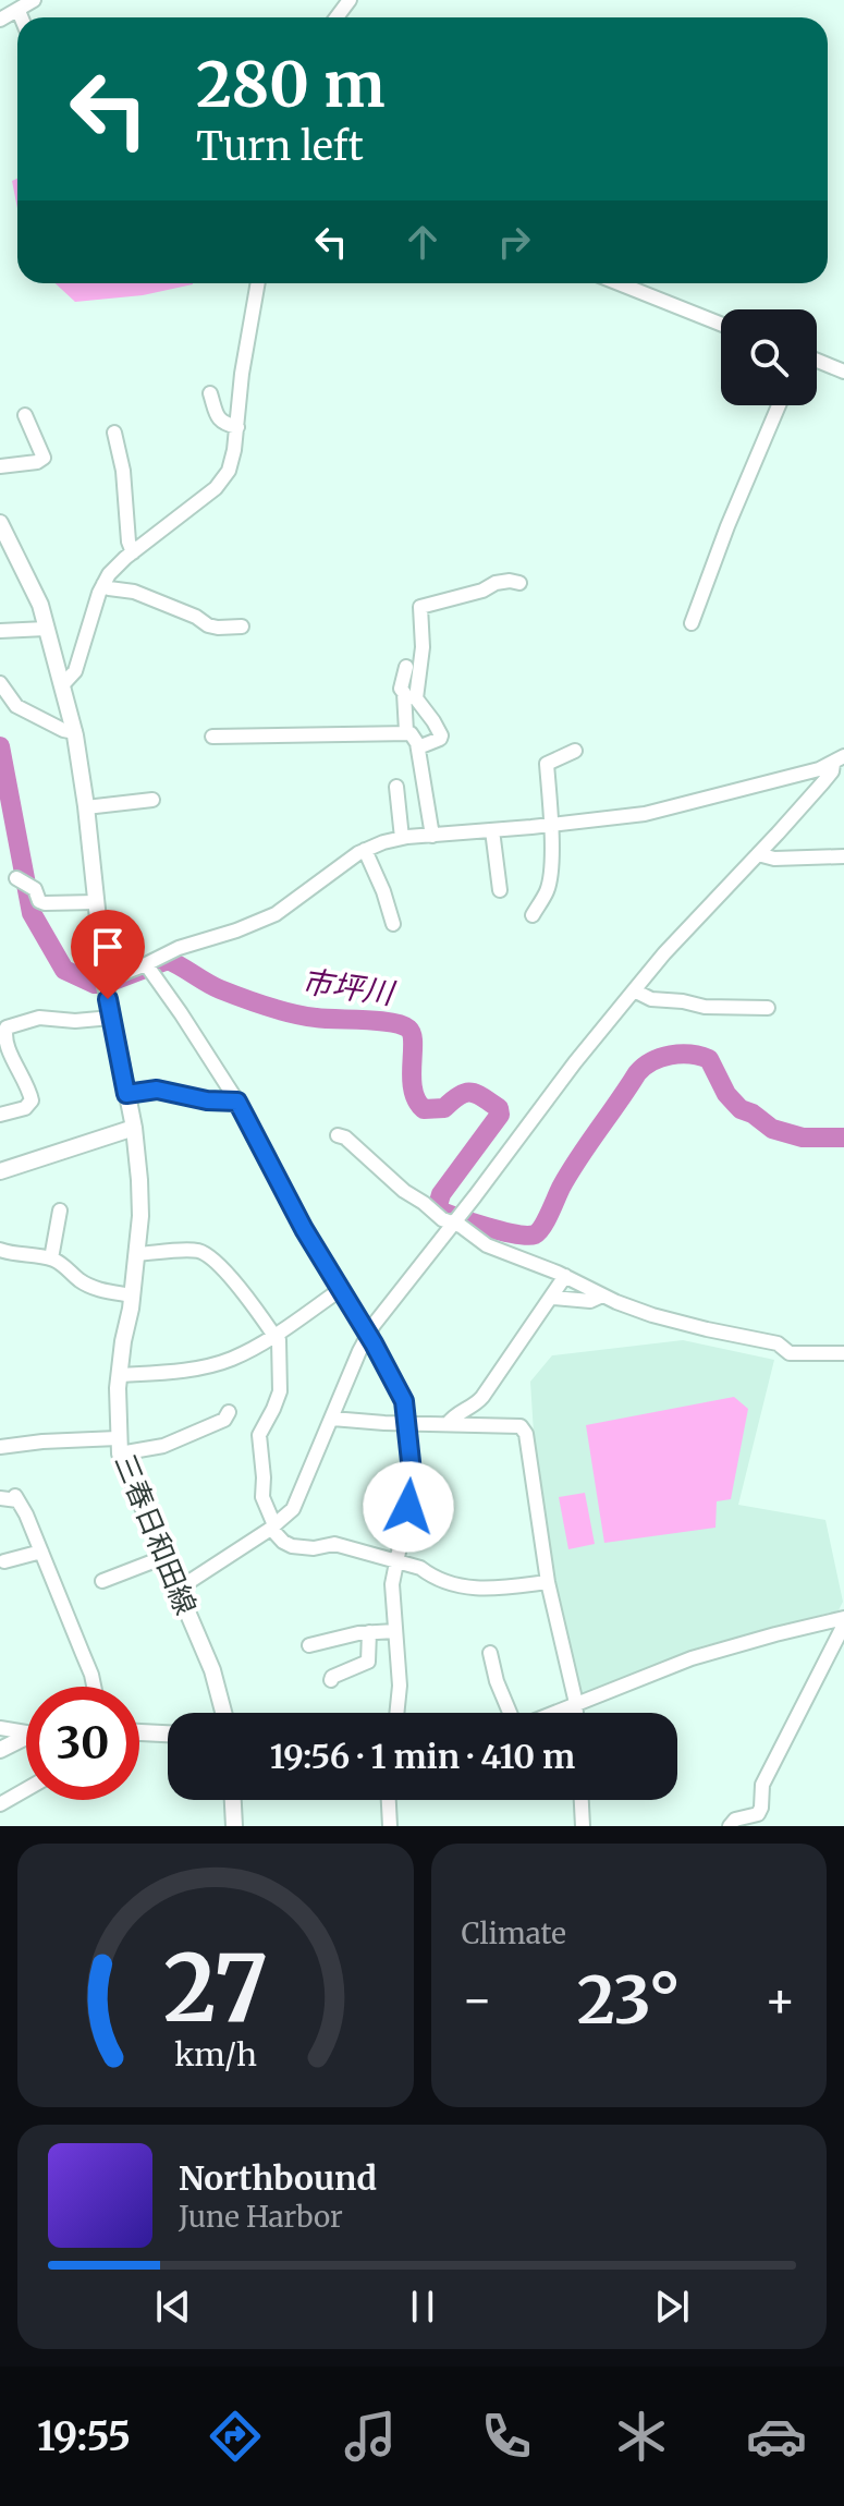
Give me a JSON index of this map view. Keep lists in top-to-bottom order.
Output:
{
  "streets": {
    "main road": ["三春日和田線"]
  },
  "water": ["市坪川"],
  "page": {
    "turn": ["280 m", "Turn left"],
    "limit": "30",
    "trip": "19:56 · 1 min · 410 m",
    "tile": "Climate",
    "heat": ["−", "23°", "+"],
    "song": ["Northbound", "June Harbor"],
    "tabs": "19:55",
    "gauge": ["27", "km/h"]
  }
}
